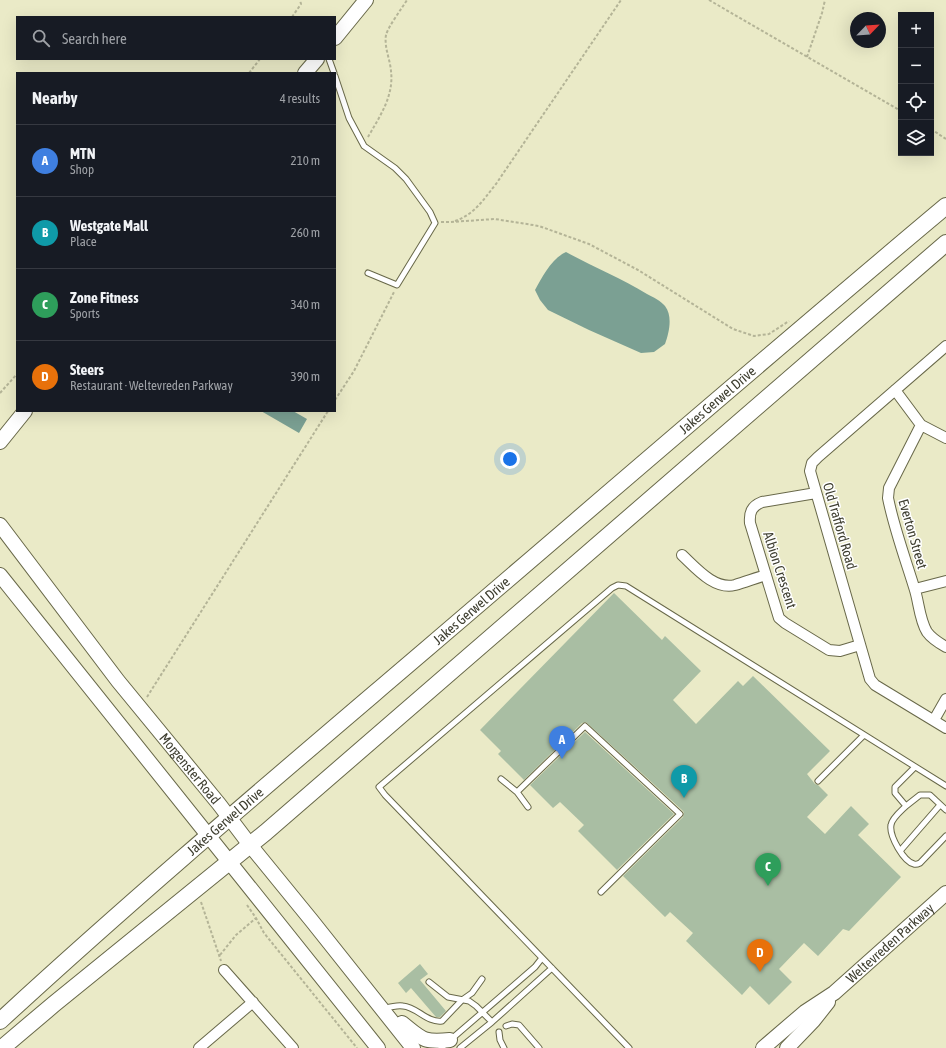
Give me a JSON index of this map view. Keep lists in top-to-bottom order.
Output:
{
  "streets": {
    "main road": ["Jakes Gerwel Drive"],
    "street": [
      "Old Trafford Road",
      "Everton Street",
      "Albion Crescent",
      "Morgenster Road",
      "Weltevreden Parkway"
    ]
  },
  "crossings": [
    ["Jakes Gerwel Drive", "Morgenster Road"],
    ["Old Trafford Road", "Albion Crescent"]
  ],
  "north": "top right",
  "page": {
    "map_buttons": ["+", "−"],
    "search": "Search here",
    "heading": ["Nearby", "4 results"],
    "list": [
      {
        "mark": "A",
        "name": "MTN",
        "note": "Shop",
        "value": "210 m"
      },
      {
        "mark": "B",
        "name": "Westgate Mall",
        "note": "Place",
        "value": "260 m"
      },
      {
        "mark": "C",
        "name": "Zone Fitness",
        "note": "Sports",
        "value": "340 m"
      },
      {
        "mark": "D",
        "name": "Steers",
        "note": "Restaurant · Weltevreden Parkway",
        "value": "390 m"
      }
    ],
    "pins": [
      "A",
      "B",
      "C",
      "D"
    ]
  }
}
